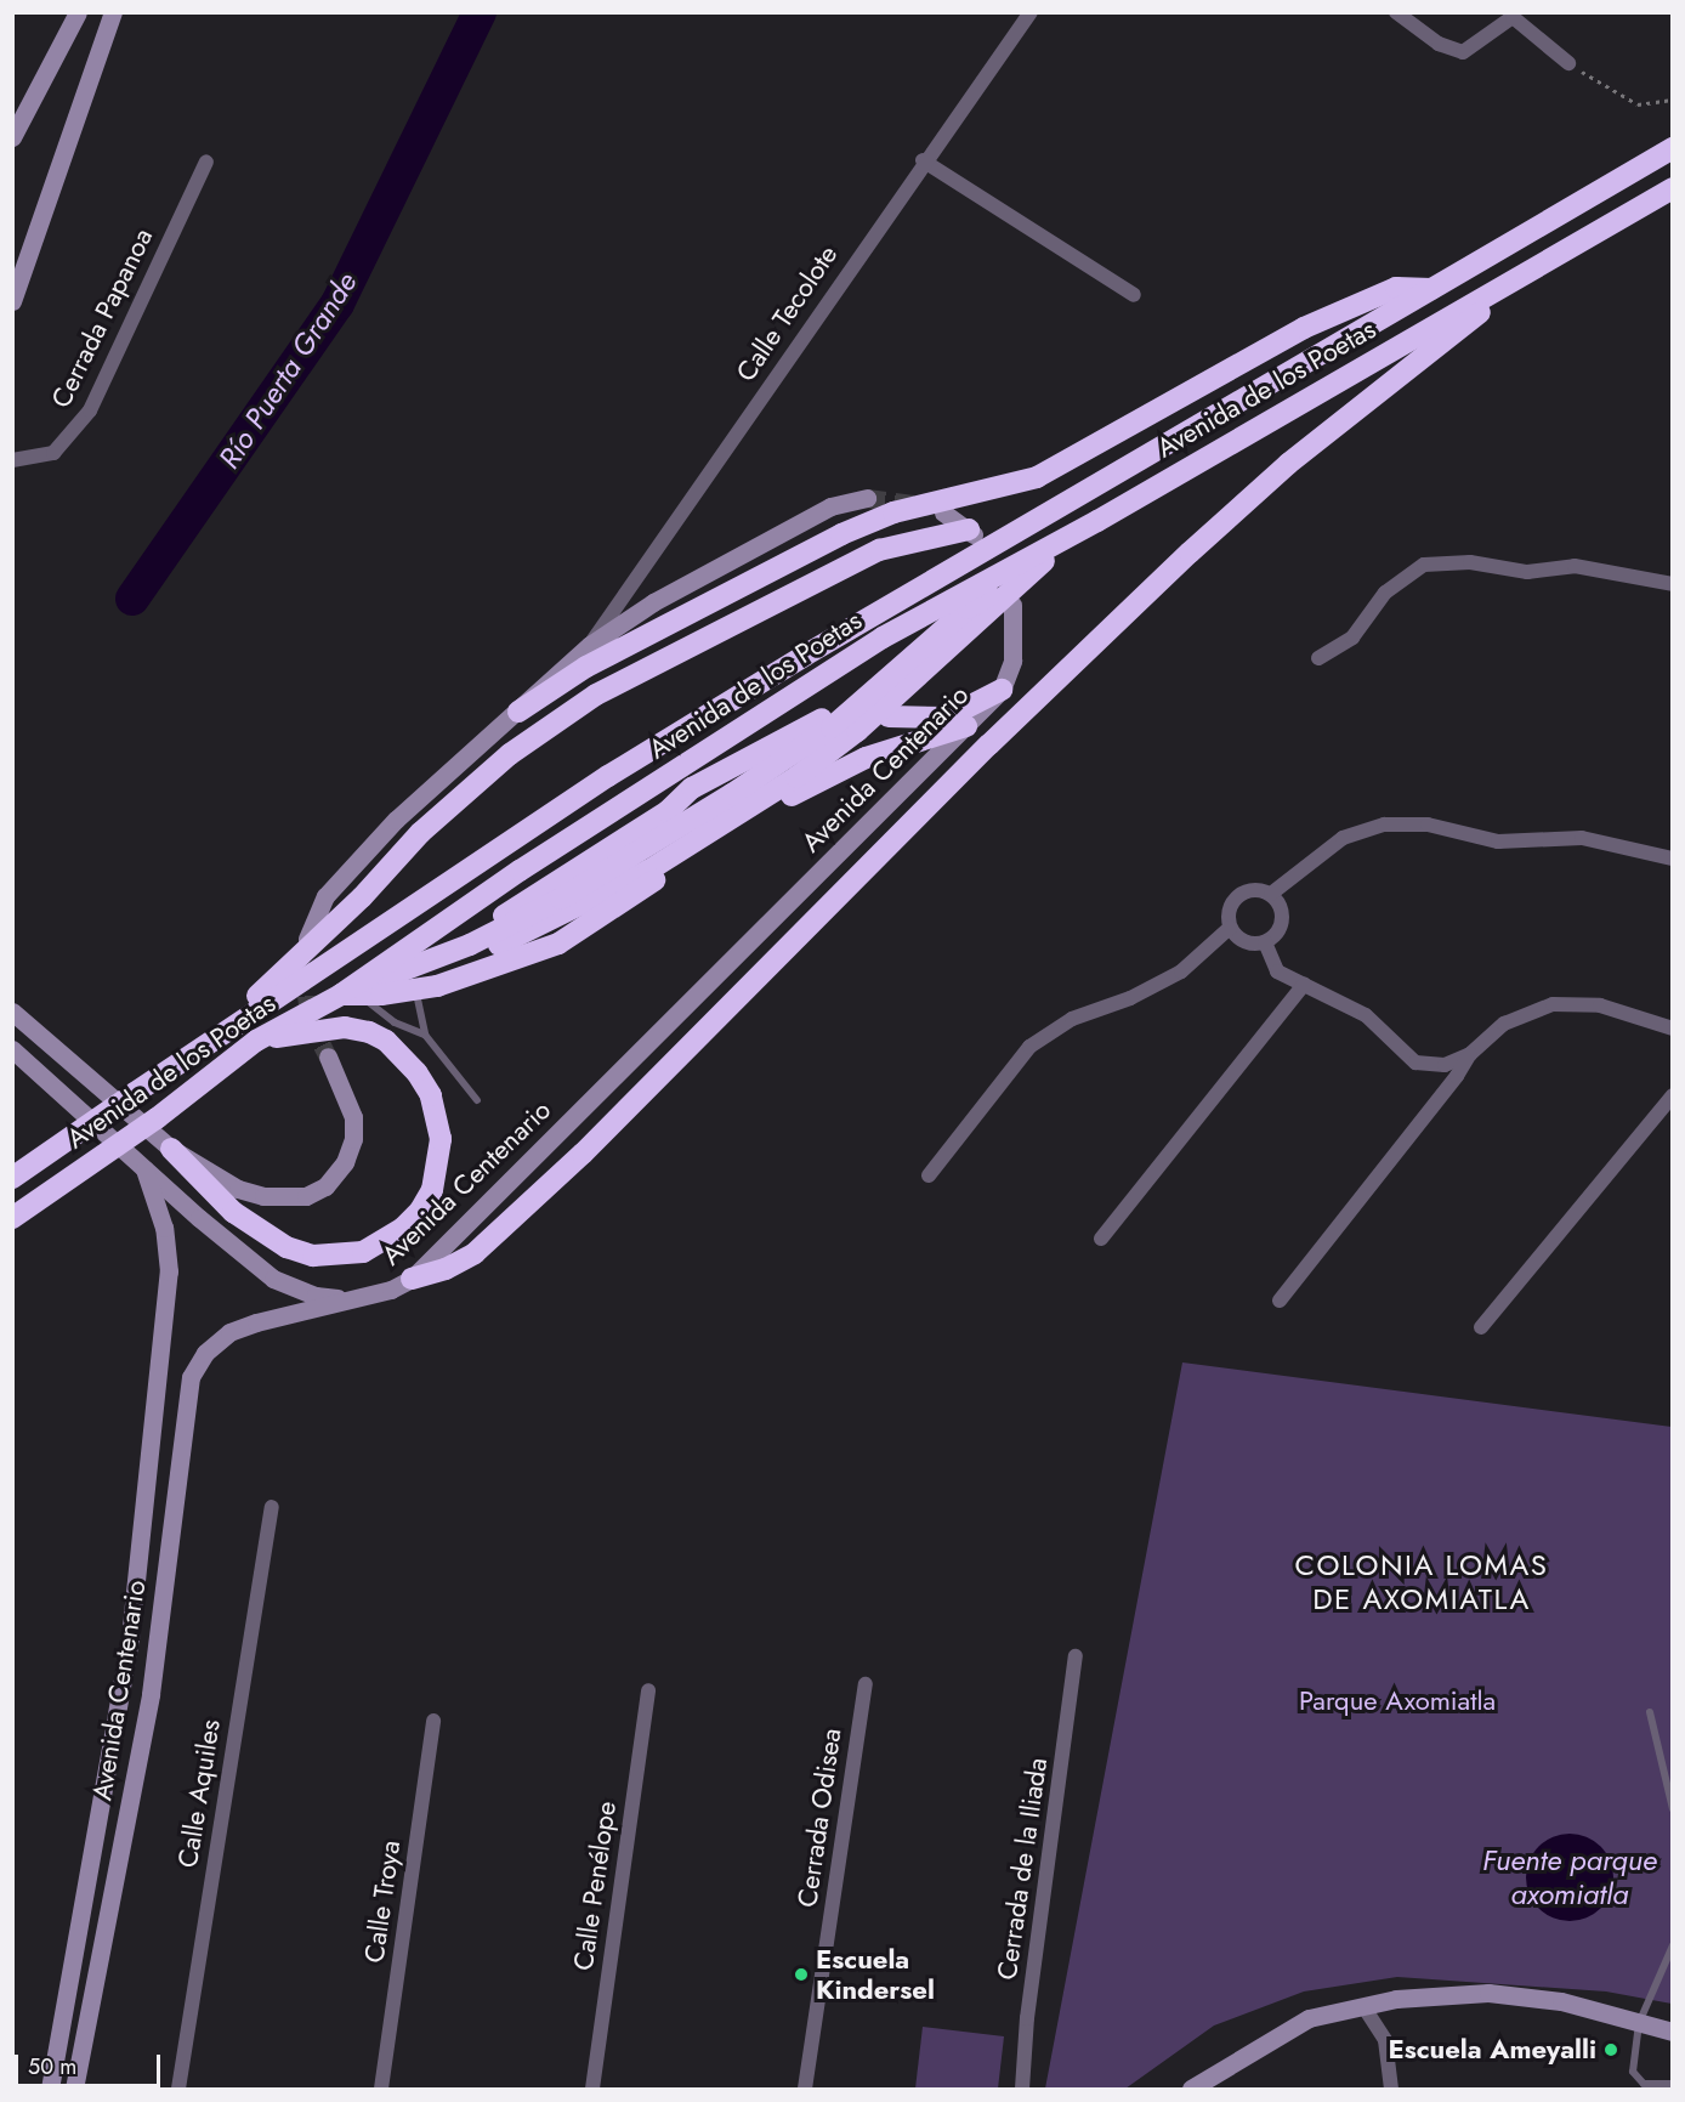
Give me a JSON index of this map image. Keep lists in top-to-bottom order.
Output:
{
  "streets": {
    "highway": ["Avenida de los Poetas"],
    "main road": ["Avenida Centenario"],
    "street": [
      "Calle Tecolote",
      "Cerrada Papanoa",
      "Calle Aquiles",
      "Cerrada Odisea",
      "Cerrada de la Iliada",
      "Calle Penélope",
      "Calle Troya"
    ]
  },
  "districts": ["COLONIA LOMAS DE AXOMIATLA"],
  "water": ["Río Puerta Grande", "Fuente parque axomiatla"],
  "parks": ["Parque Axomiatla"],
  "places": ["Escuela Kindersel", "Escuela Ameyalli"],
  "scale_bar": "50 m"
}
